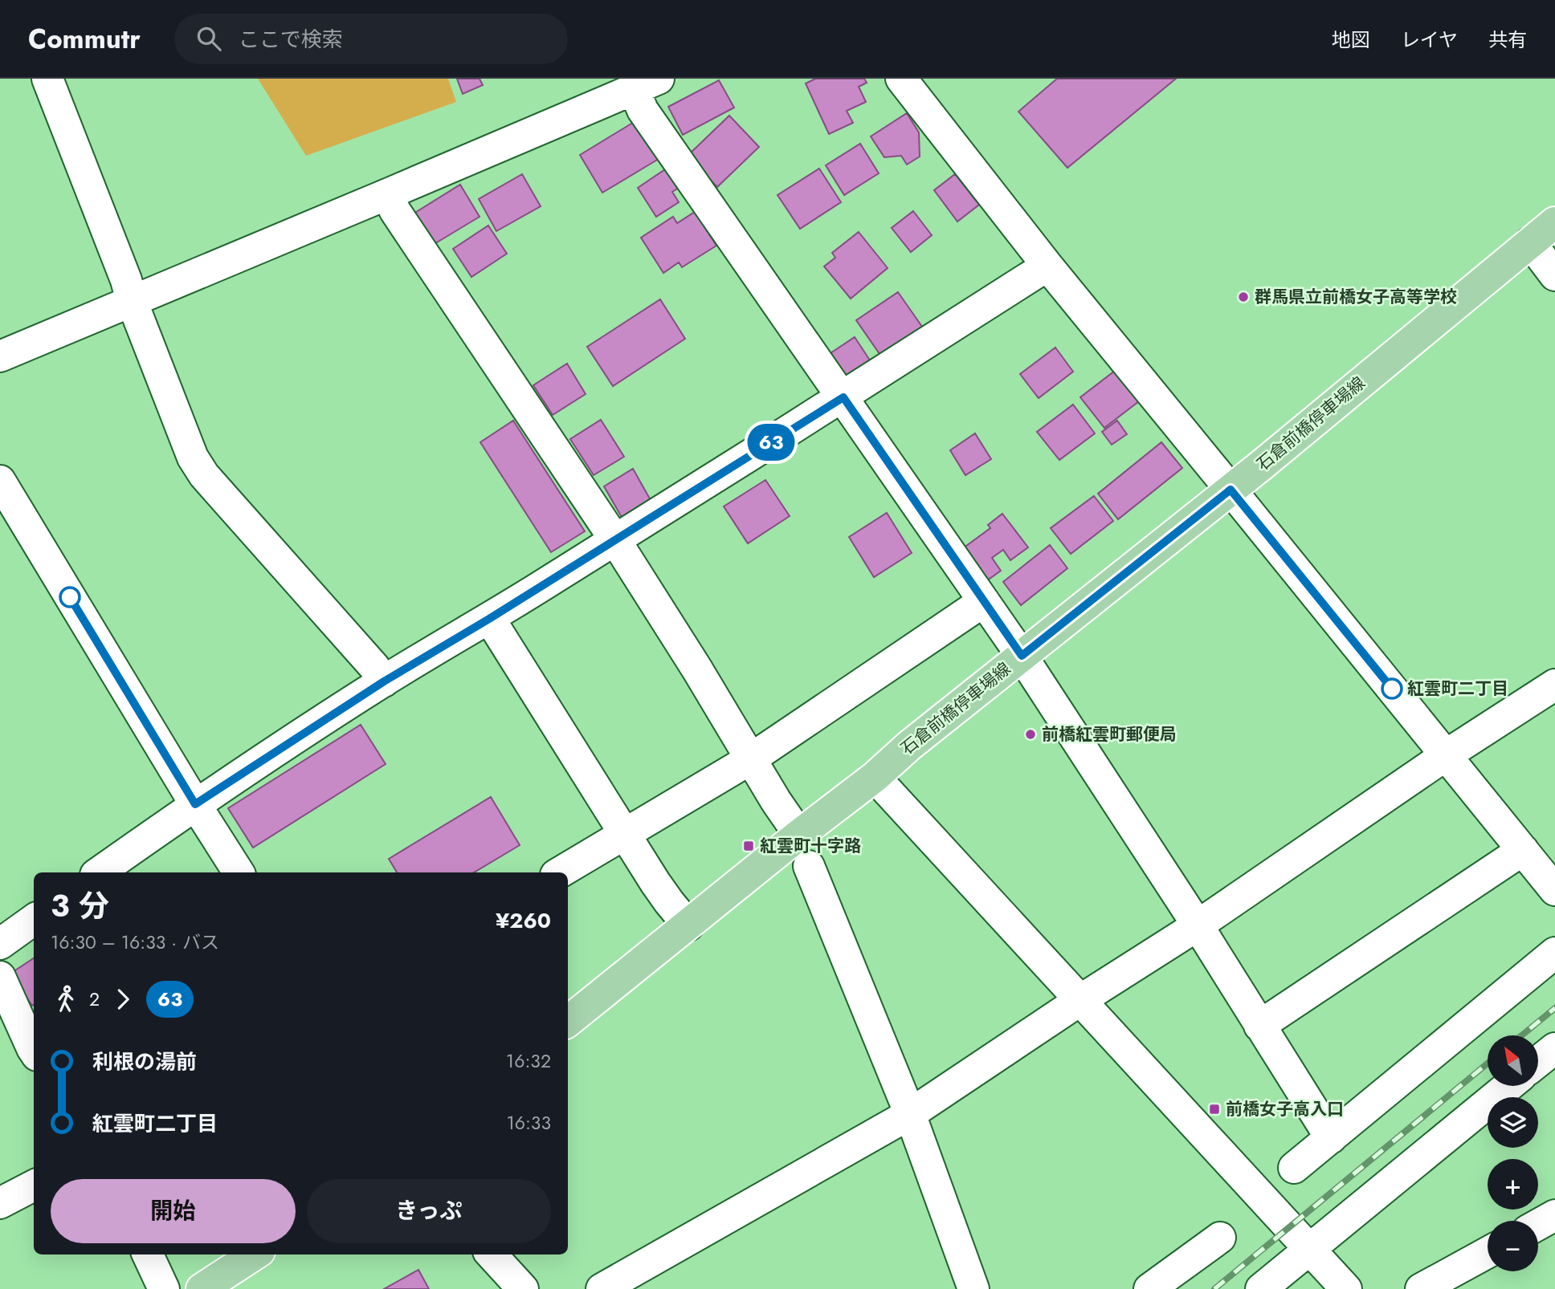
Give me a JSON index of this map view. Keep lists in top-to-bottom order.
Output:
{
  "streets": {
    "main road": ["石倉前橋停車場線"]
  },
  "places": {
    "other": ["群馬県立前橋女子高等学校", "紅雲町二丁目", "前橋紅雲町郵便局"],
    "transit": ["紅雲町十字路", "前橋女子高入口"]
  },
  "lines": ["bus line 63"],
  "north": "top left",
  "page": {
    "header": "Commutr",
    "search": "ここで検索",
    "nav": ["地図", "レイヤ", "共有"],
    "on_map": "63",
    "heading": ["3 分", "16:30 – 16:33 · バス", "¥260"],
    "legs": ["2", "63"],
    "list": [
      {
        "name": "利根の湯前",
        "value": "16:32"
      },
      {
        "name": "紅雲町二丁目",
        "value": "16:33"
      }
    ],
    "map_buttons": ["+", "−"],
    "buttons": ["開始", "きっぷ"]
  }
}
